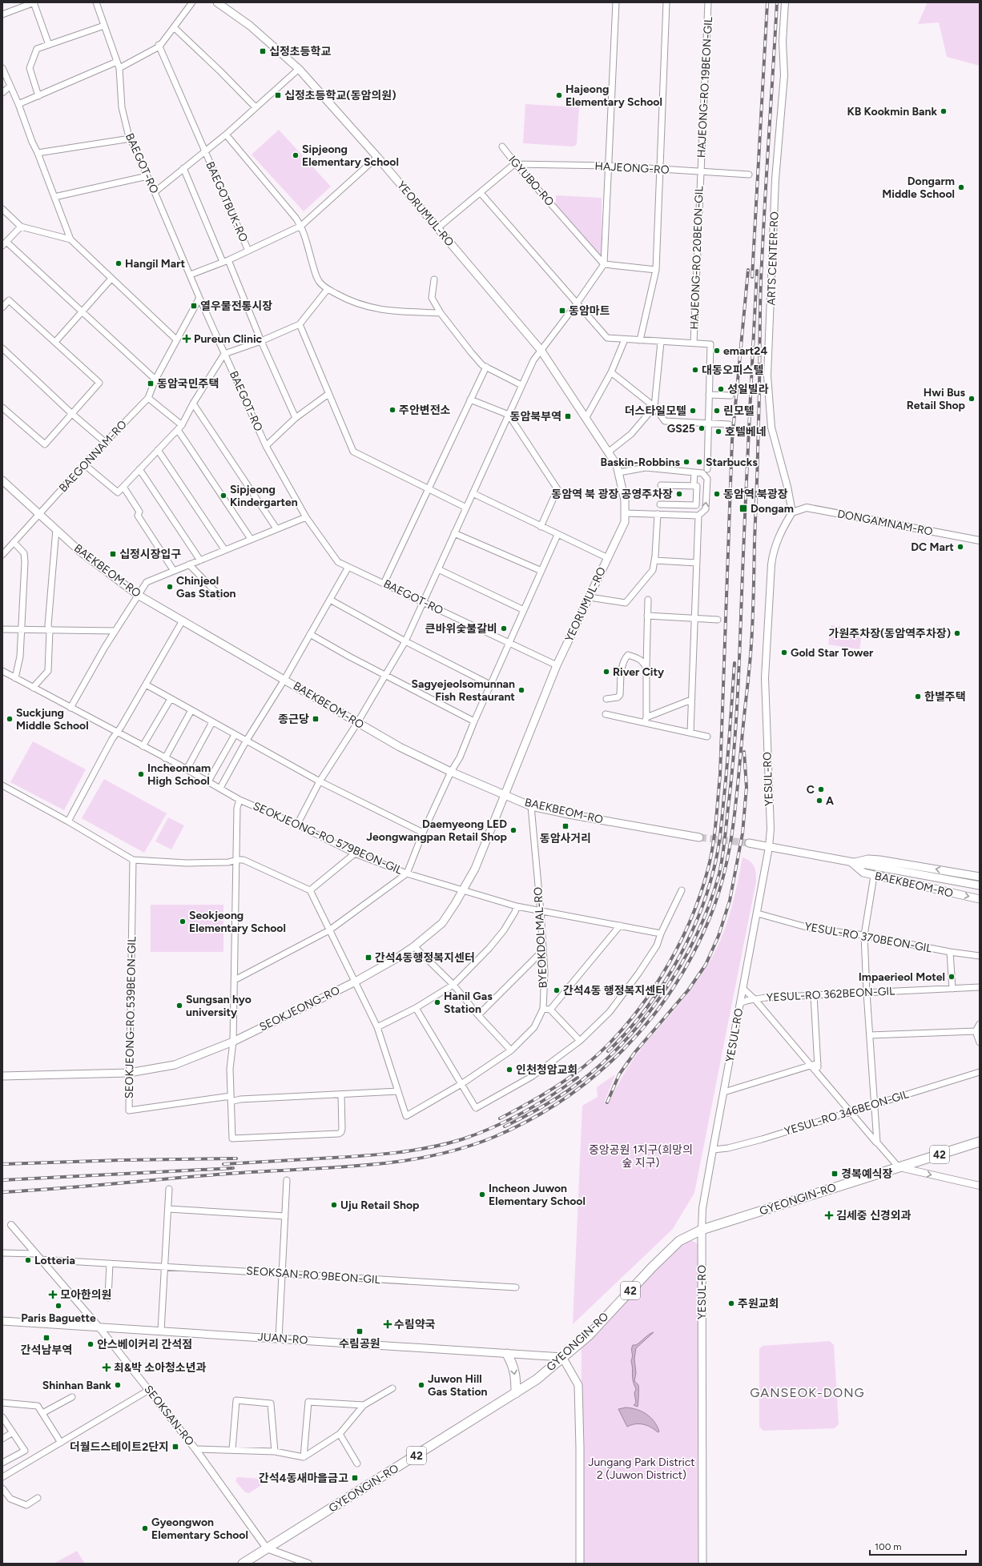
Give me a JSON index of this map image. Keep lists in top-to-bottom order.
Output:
{
  "streets": {
    "main road": [
      "YEORUMUL-RO",
      "BAEKBEOM-RO",
      "YESUL-RO",
      "SEOKJEONG-RO",
      "42",
      "GYEONGIN-RO",
      "JUAN-RO"
    ],
    "street": [
      "HAJEONG-RO 19BEON-GIL",
      "BAEGOT-RO",
      "HAJEONG-RO",
      "IGYUBO-RO",
      "BAEGOTBUK-RO",
      "HAJEONG-RO 20BEON-GIL",
      "ARTS CENTER-RO",
      "BAEGONNAM-RO",
      "DONGAMNAM-RO",
      "SEOKJEONG-RO 579BEON-GIL",
      "BYEOKDOLMAL-RO",
      "YESUL-RO 370BEON-GIL",
      "YESUL-RO 362BEON-GIL",
      "SEOKJEONG-RO 539BEON-GIL",
      "YESUL-RO 346BEON-GIL",
      "SEOKSAN-RO 9BEON-GIL",
      "SEOKSAN-RO"
    ]
  },
  "crossings": [
    ["HAJEONG-RO 19BEON-GIL", "HAJEONG-RO"],
    ["HAJEONG-RO 19BEON-GIL", "HAJEONG-RO 20BEON-GIL"],
    ["BAEGOT-RO", "BAEGOTBUK-RO"],
    ["BAEGOT-RO", "YEORUMUL-RO"],
    ["BAEGOT-RO", "BAEGONNAM-RO"],
    ["HAJEONG-RO", "IGYUBO-RO"],
    ["HAJEONG-RO", "HAJEONG-RO 20BEON-GIL"],
    ["IGYUBO-RO", "YEORUMUL-RO"],
    ["BAEGOTBUK-RO", "YEORUMUL-RO"],
    ["YEORUMUL-RO", "BAEKBEOM-RO"],
    ["YEORUMUL-RO", "SEOKJEONG-RO"],
    ["ARTS CENTER-RO", "DONGAMNAM-RO"],
    ["ARTS CENTER-RO", "YESUL-RO"],
    ["BAEGONNAM-RO", "BAEKBEOM-RO"],
    ["DONGAMNAM-RO", "YESUL-RO"],
    ["BAEKBEOM-RO", "YESUL-RO"],
    ["BAEKBEOM-RO", "BYEOKDOLMAL-RO"],
    ["BAEKBEOM-RO", "SEOKJEONG-RO"],
    ["YESUL-RO", "YESUL-RO 370BEON-GIL"],
    ["YESUL-RO", "YESUL-RO 362BEON-GIL"],
    ["YESUL-RO", "YESUL-RO 346BEON-GIL"],
    ["YESUL-RO", "GYEONGIN-RO"],
    ["SEOKJEONG-RO 579BEON-GIL", "BYEOKDOLMAL-RO"],
    ["SEOKJEONG-RO 579BEON-GIL", "SEOKJEONG-RO"],
    ["SEOKJEONG-RO", "SEOKJEONG-RO 539BEON-GIL"],
    ["GYEONGIN-RO", "JUAN-RO"],
    ["GYEONGIN-RO", "SEOKSAN-RO"],
    ["SEOKSAN-RO 9BEON-GIL", "SEOKSAN-RO"],
    ["JUAN-RO", "SEOKSAN-RO"]
  ],
  "districts": ["GANSEOK-DONG"],
  "parks": ["중앙공원 1지구(희망의 숲 지구)", "Jungang Park District 2 (Juwon District)"],
  "places": {
    "transit": [
      "십정초등학교",
      "십정초등학교(동암의원)",
      "열우물전통시장",
      "동암마트",
      "동암국민주택",
      "동암북부역",
      "Dongam",
      "십정시장입구",
      "종근당",
      "동암사거리",
      "간석4동행정복지센터",
      "경복예식장",
      "수림공원",
      "간석남부역",
      "더월드스테이트2단지",
      "간석4동새마을금고"
    ],
    "other": [
      "Hajeong Elementary School",
      "KB Kookmin Bank",
      "Sipjeong Elementary School",
      "Dongarm Middle School",
      "Hangil Mart",
      "emart24",
      "대동오피스텔",
      "성일빌라",
      "Hwi Bus Retail Shop",
      "주안변전소",
      "더스타일모텔",
      "린모텔",
      "GS25",
      "호텔베네",
      "Baskin-Robbins",
      "Starbucks",
      "동암역 북 광장 공영주차장",
      "동암역 북광장",
      "Sipjeong Kindergarten",
      "DC Mart",
      "Chinjeol Gas Station",
      "큰바위숯불갈비",
      "가원주차장(동암역주차장)",
      "Gold Star Tower",
      "River City",
      "Sagyejeolsomunnan Fish Restaurant",
      "한별주택",
      "Suckjung Middle School",
      "Incheonnam High School",
      "C",
      "A",
      "Daemyeong LED Jeongwangpan Retail Shop",
      "Seokjeong Elementary School",
      "Impaerieol Motel",
      "간석4동 행정복지센터",
      "Hanil Gas Station",
      "Sungsan hyo university",
      "인천청암교회",
      "Incheon Juwon Elementary School",
      "Uju Retail Shop",
      "Lotteria",
      "주원교회",
      "Paris Baguette",
      "안스베이커리 간석점",
      "Shinhan Bank",
      "Juwon Hill Gas Station",
      "Gyeongwon Elementary School"
    ],
    "health": [
      "Pureun Clinic",
      "김세중 신경외과",
      "모아한의원",
      "수림약국",
      "최&박 소아청소년과"
    ]
  },
  "scale_bar": "100 m"
}
